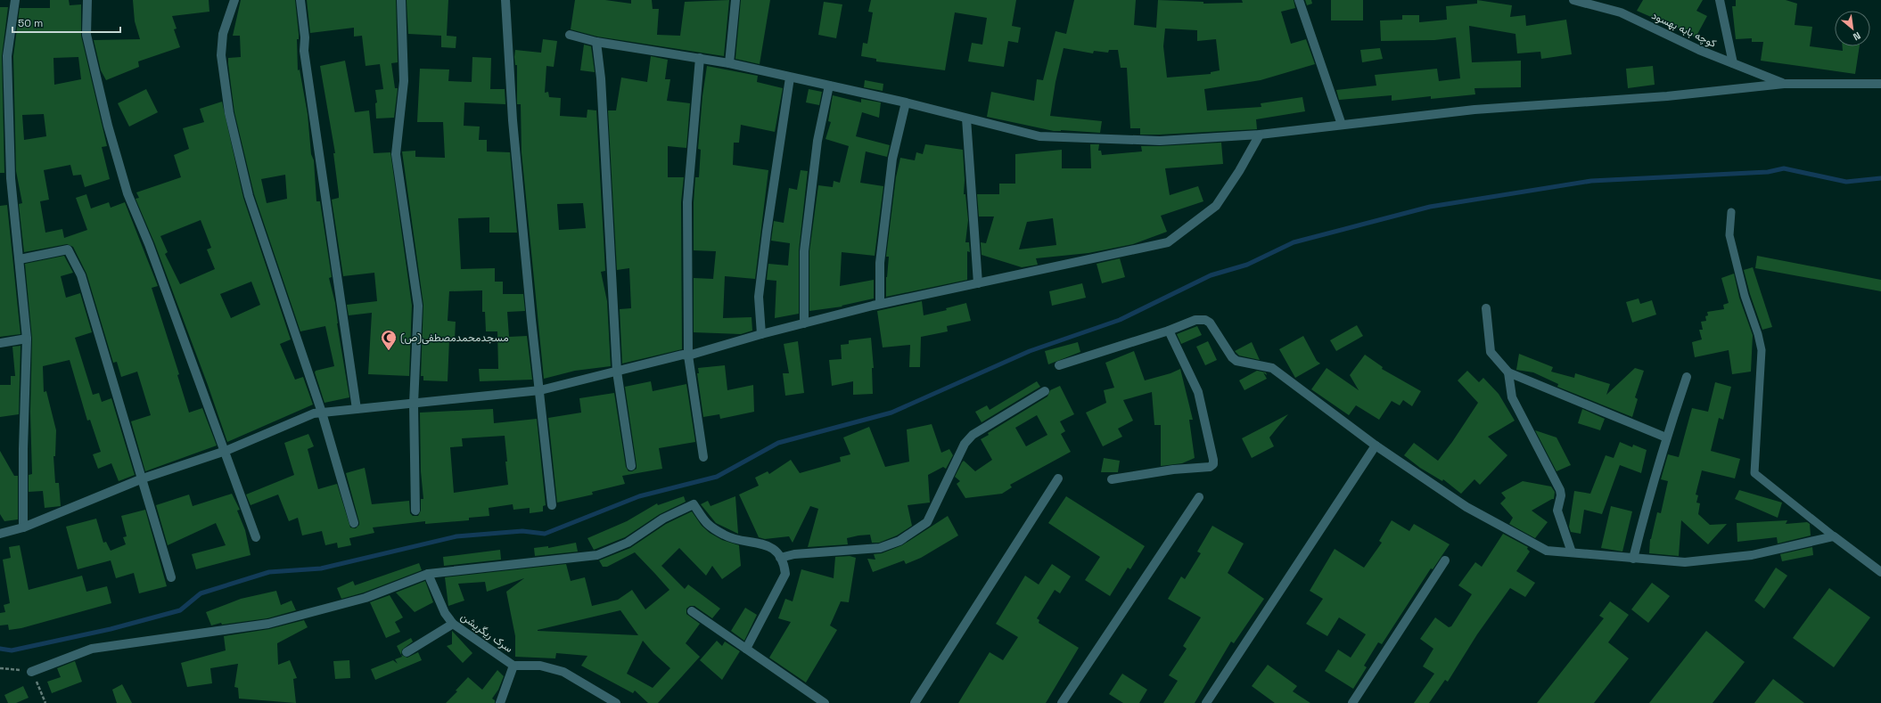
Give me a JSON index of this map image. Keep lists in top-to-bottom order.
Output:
{
  "streets": {
    "street": ["کوچه بابه بهسود", "سرک ریگریشن"]
  },
  "places": {
    "mosque": ["مسجدمحمدمصطفی(ص)"]
  },
  "scale_bar": "50 m",
  "north": "bottom right"
}
